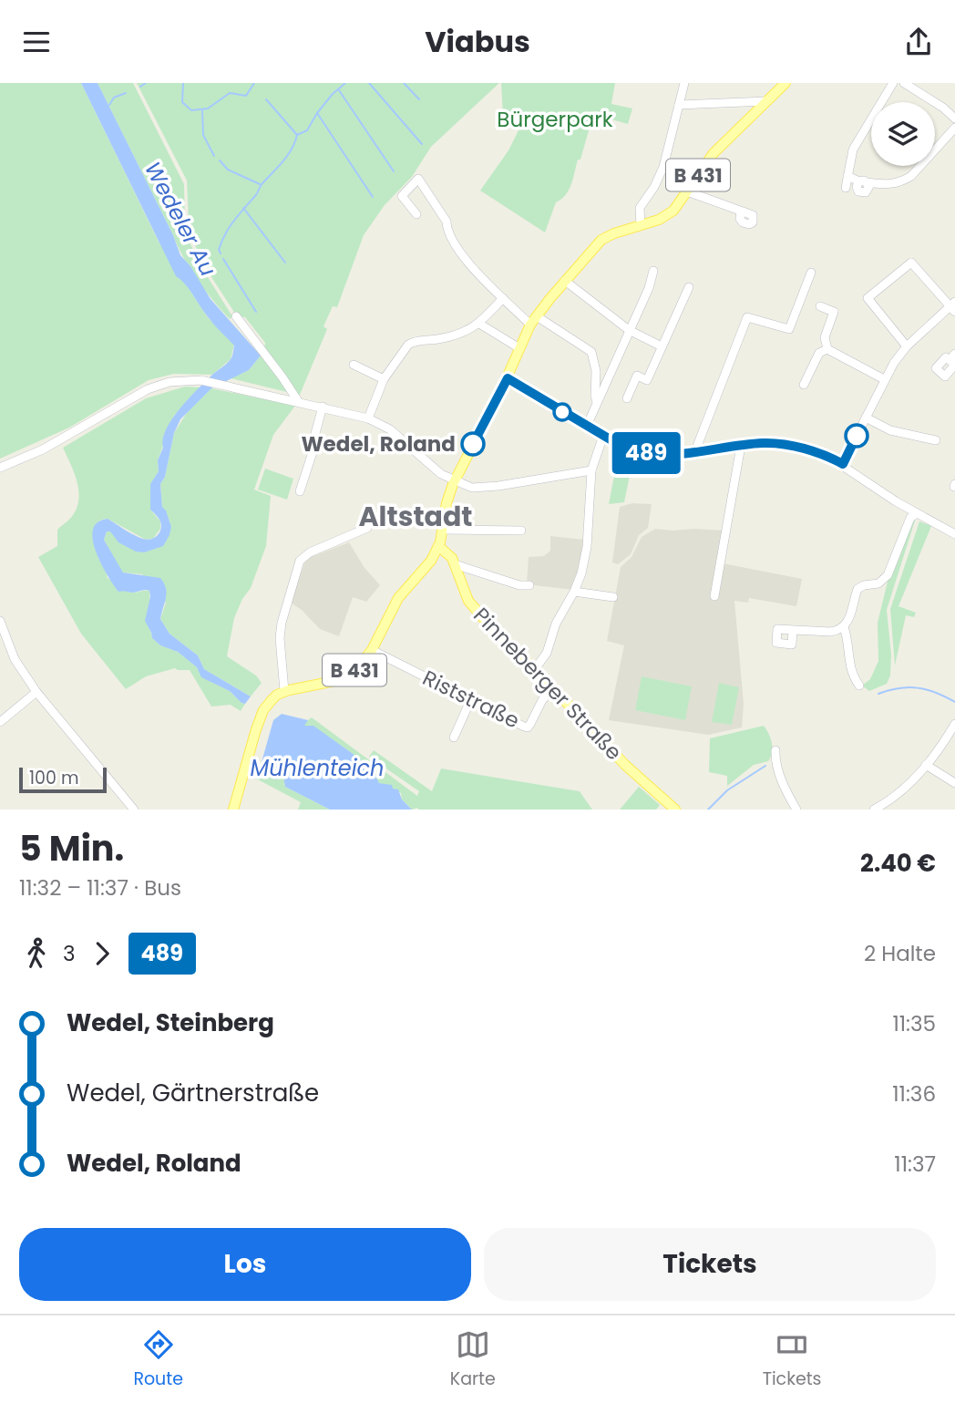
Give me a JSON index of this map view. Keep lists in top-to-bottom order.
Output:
{
  "streets": {
    "main road": ["B 431", "Pinneberger Straße"],
    "street": ["Riststraße"]
  },
  "crossings": [
    ["B 431", "Pinneberger Straße"],
    ["B 431", "Riststraße"],
    ["Pinneberger Straße", "Riststraße"]
  ],
  "districts": ["Altstadt"],
  "water": ["Wedeler Au", "Mühlenteich"],
  "parks": ["Bürgerpark"],
  "places": ["Wedel, Roland"],
  "lines": ["bus line 489"],
  "scale_bar": "100 m",
  "page": {
    "header": "Viabus",
    "on_map": "489",
    "scale": "100 m",
    "heading": ["5 Min.", "11:32 – 11:37 · Bus", "2.40 €"],
    "legs": ["3", "489", "2 Halte"],
    "list": [
      {
        "name": "Wedel, Steinberg",
        "value": "11:35"
      },
      {
        "name": "Wedel, Gärtnerstraße",
        "value": "11:36"
      },
      {
        "name": "Wedel, Roland",
        "value": "11:37"
      }
    ],
    "buttons": ["Los", "Tickets"],
    "tabs": ["Route", "Karte", "Tickets"]
  }
}
